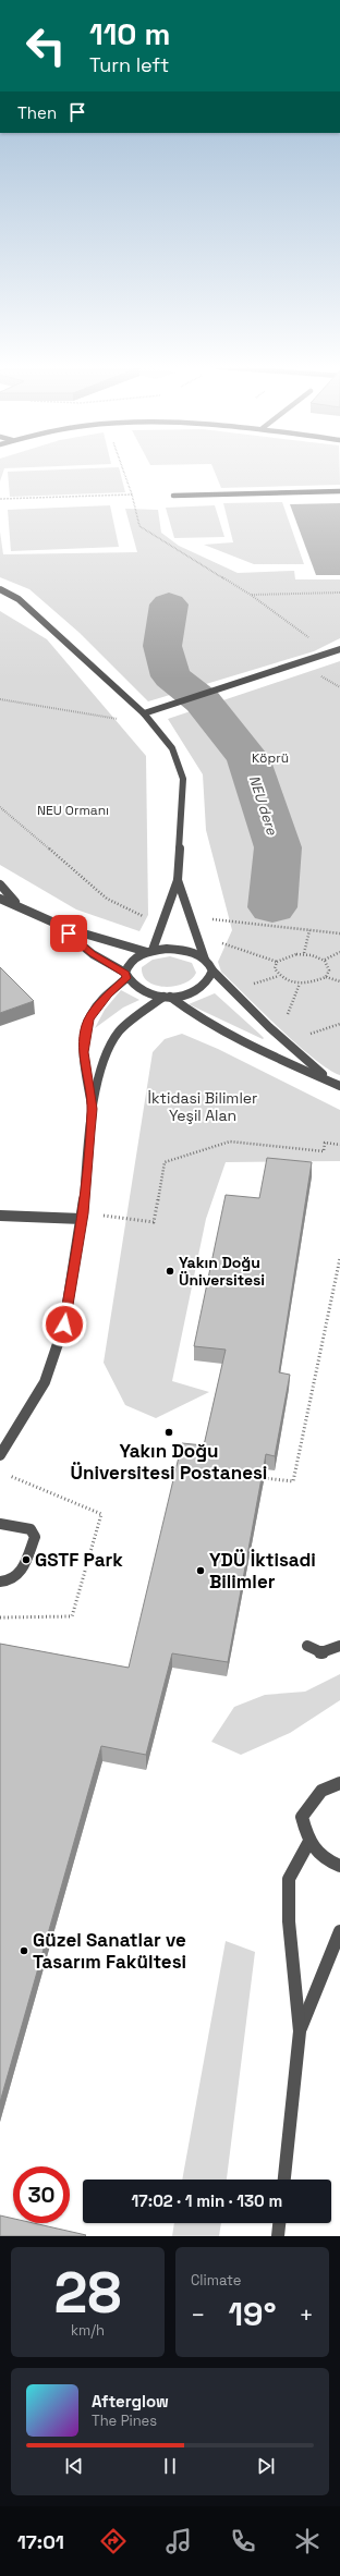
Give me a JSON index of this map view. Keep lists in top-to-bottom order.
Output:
{
  "water": ["NEU dere"],
  "parks": ["Köprü", "NEU Ormanı", "İktidasi Bilimler Yeşil Alan"],
  "places": [
    "Yakın Doğu Üniversitesi",
    "Yakın Doğu Üniversitesi Postanesi",
    "GSTF Park",
    "YDÜ İktisadi Bilimler",
    "Güzel Sanatlar ve Tasarım Fakültesi"
  ],
  "page": {
    "turn": ["110 m", "Turn left"],
    "then": "Then",
    "limit": "30",
    "trip": "17:02 · 1 min · 130 m",
    "tile": [
      ["28", "km/h"],
      "Climate"
    ],
    "heat": ["−", "19°", "+"],
    "song": ["Afterglow", "The Pines"],
    "tabs": "17:01"
  }
}
